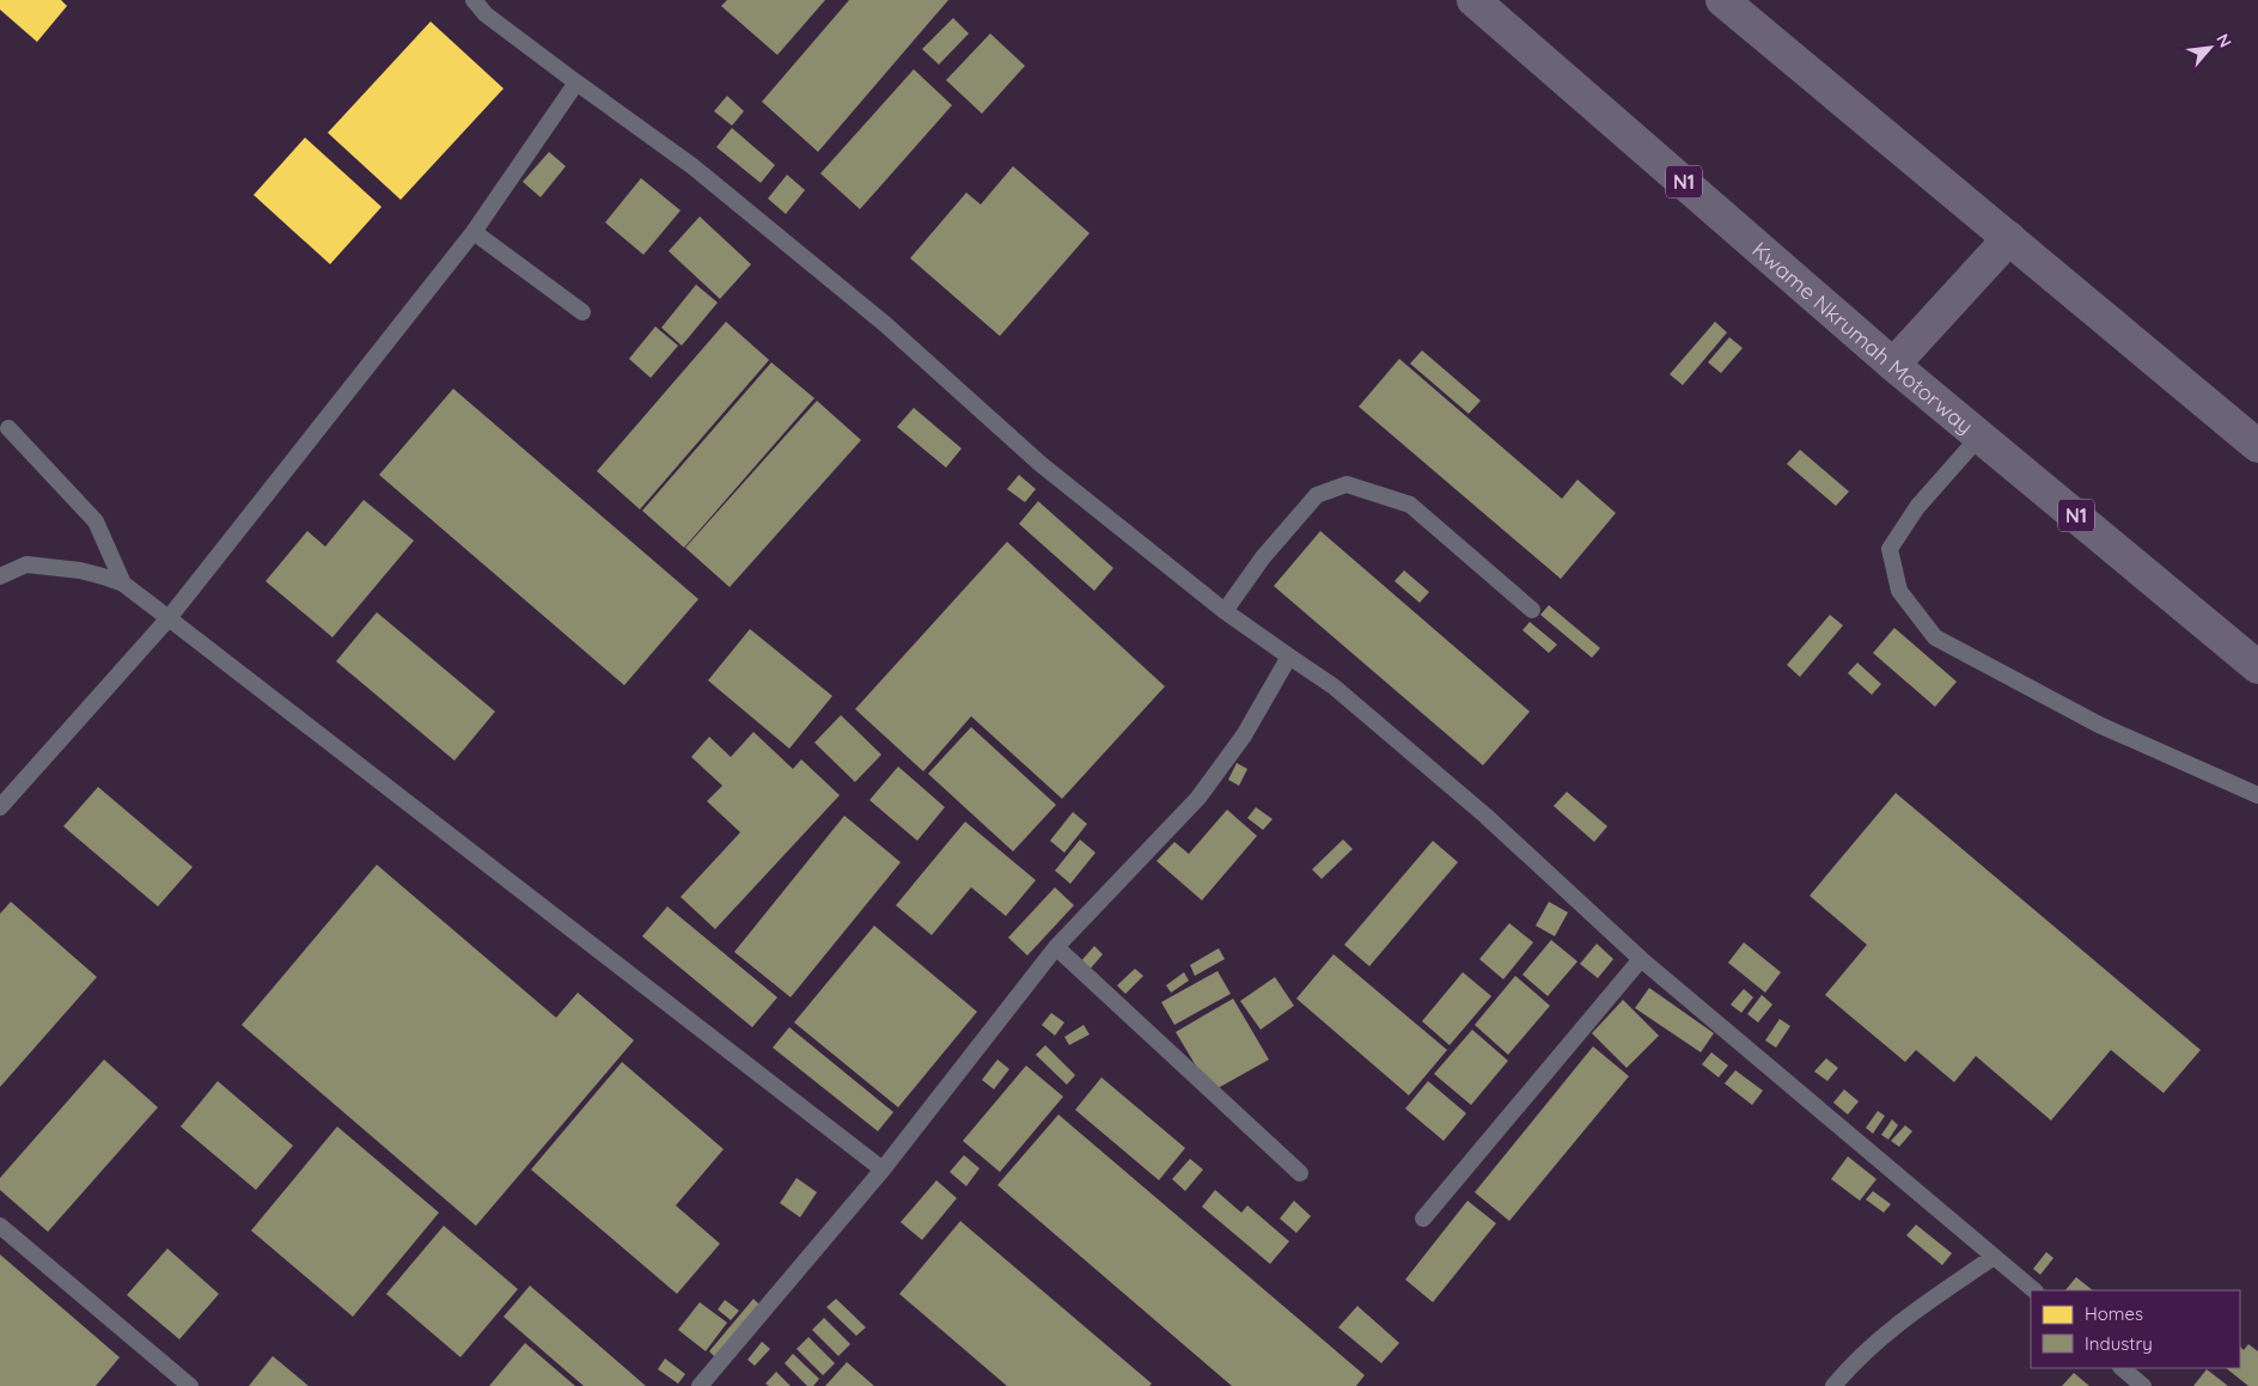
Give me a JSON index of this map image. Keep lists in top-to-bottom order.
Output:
{
  "streets": {
    "highway": ["N1", "Kwame Nkrumah Motorway"]
  },
  "legend": ["Homes", "Industry"],
  "north": "top right"
}
